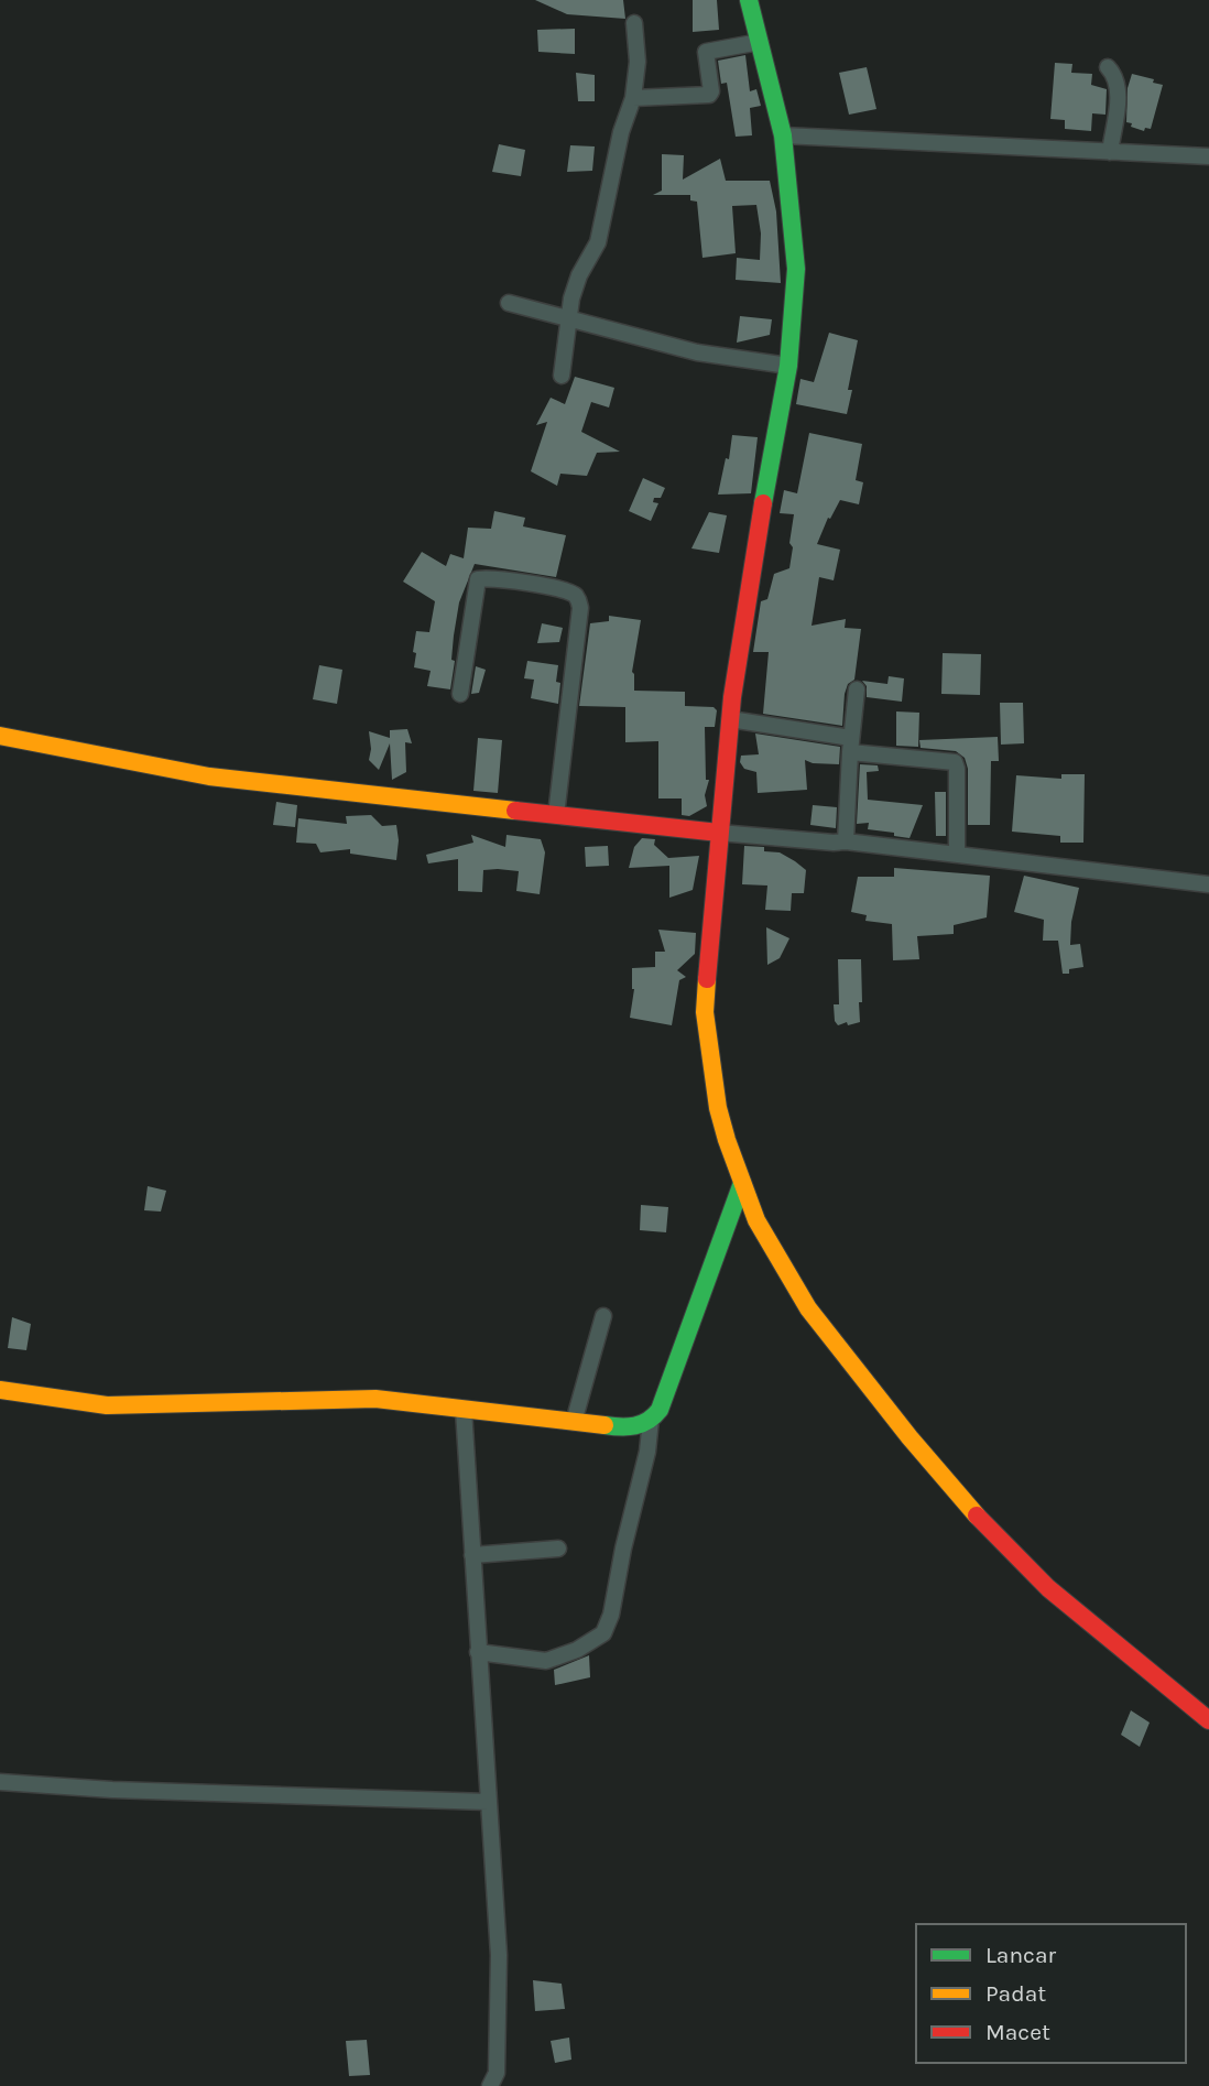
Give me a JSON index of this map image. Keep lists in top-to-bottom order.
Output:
{
  "legend": ["Lancar", "Padat", "Macet"]
}
